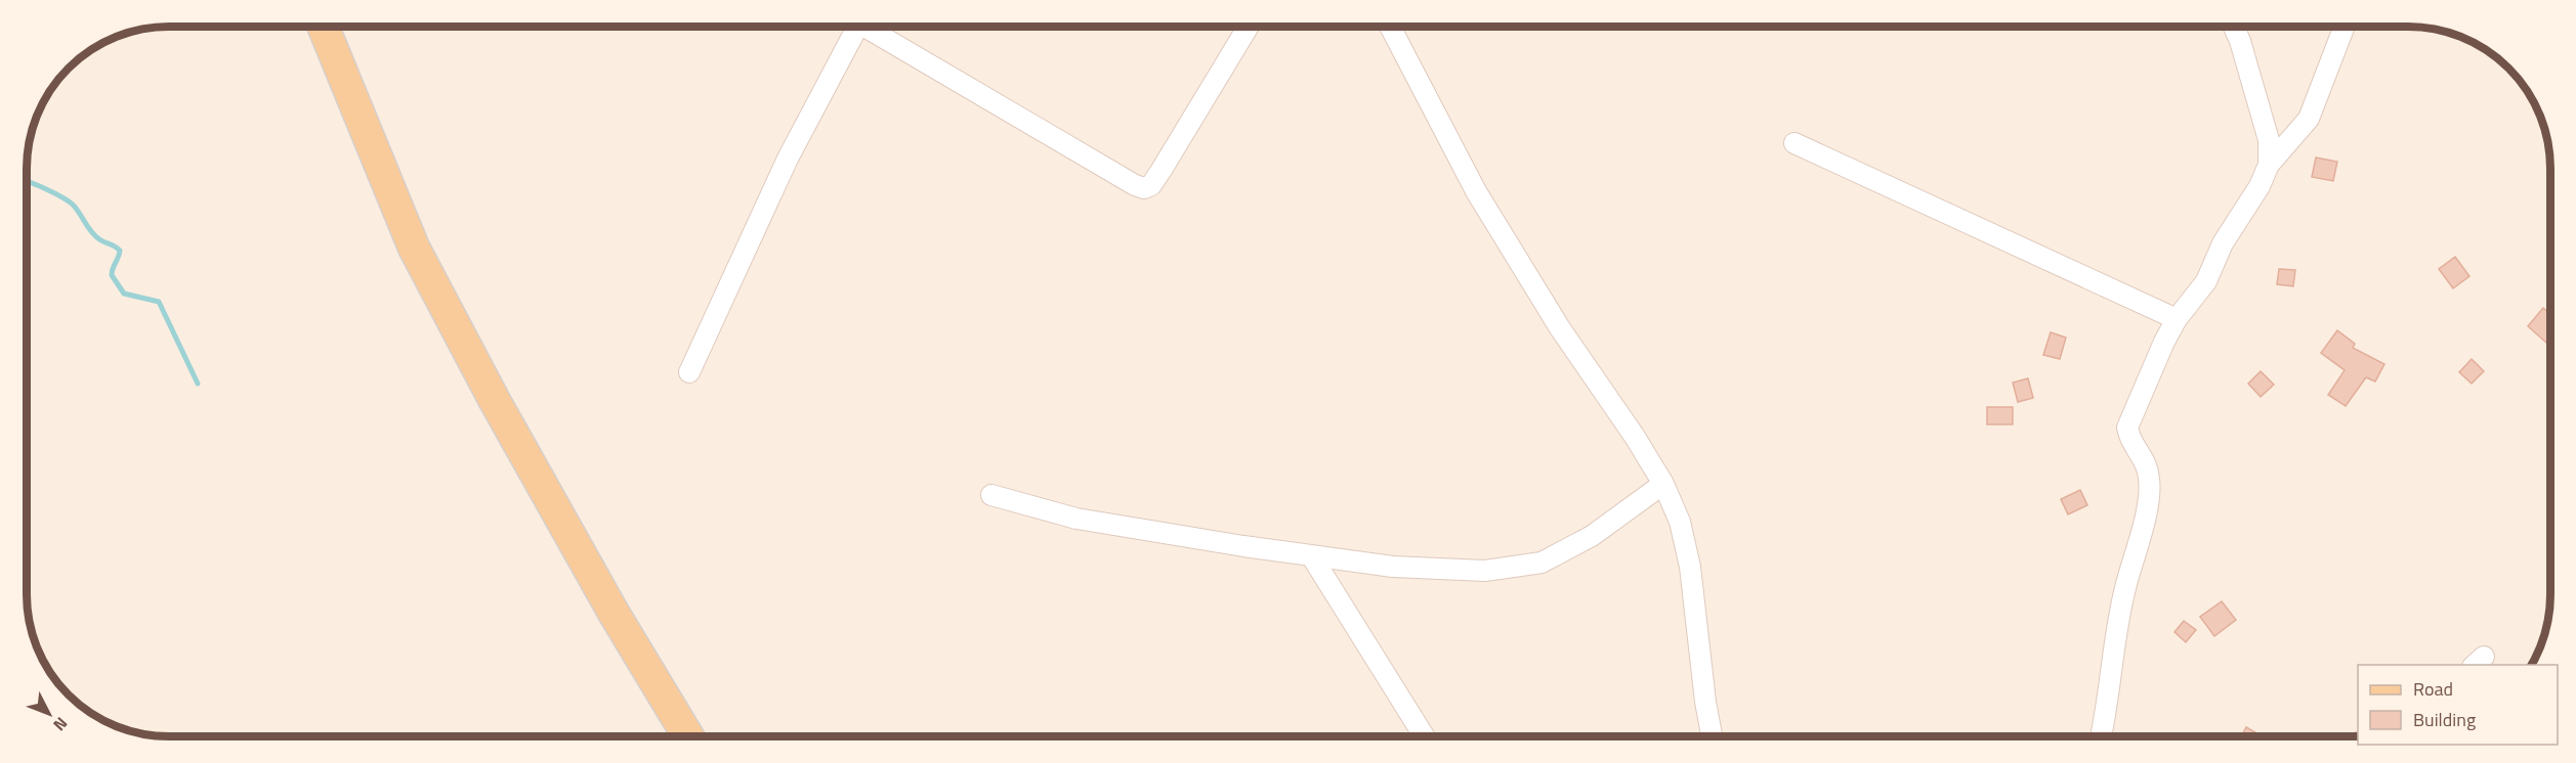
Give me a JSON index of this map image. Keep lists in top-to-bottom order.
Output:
{
  "legend": ["Road", "Building"],
  "north": "bottom right"
}
